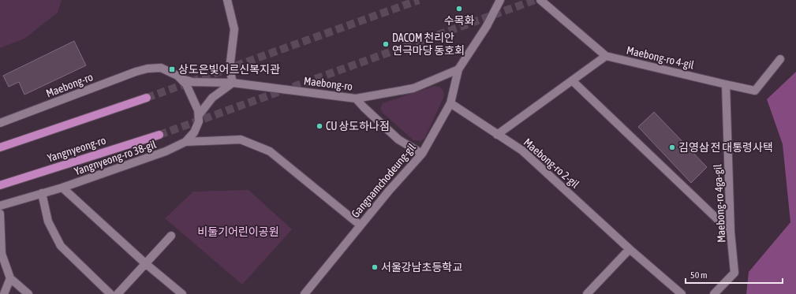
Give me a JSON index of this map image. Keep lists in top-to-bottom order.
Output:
{
  "streets": {
    "main road": ["Yangnyeong-ro"],
    "street": [
      "Maebong-ro 4-gil",
      "Maebong-ro",
      "Yangnyeong-ro 38-gil",
      "Maebong-ro 2-gil",
      "Gangnamchodeung-gil",
      "Maebong-ro 4ga-gil"
    ]
  },
  "crossings": [
    ["Maebong-ro 4-gil", "Maebong-ro 4ga-gil"],
    ["Maebong-ro", "Yangnyeong-ro 38-gil"],
    ["Maebong-ro", "Gangnamchodeung-gil"],
    ["Maebong-ro 2-gil", "Gangnamchodeung-gil"]
  ],
  "parks": ["비둘기어린이공원"],
  "places": {
    "other": [
      "수목화",
      "DACOM 천리안 연극마당 동호회",
      "CU 상도하나점",
      "김영삼 전 대통령사택",
      "서울강남초등학교"
    ],
    "transit": ["상도은빛어르신복지관"]
  },
  "scale_bar": "50 m"
}
